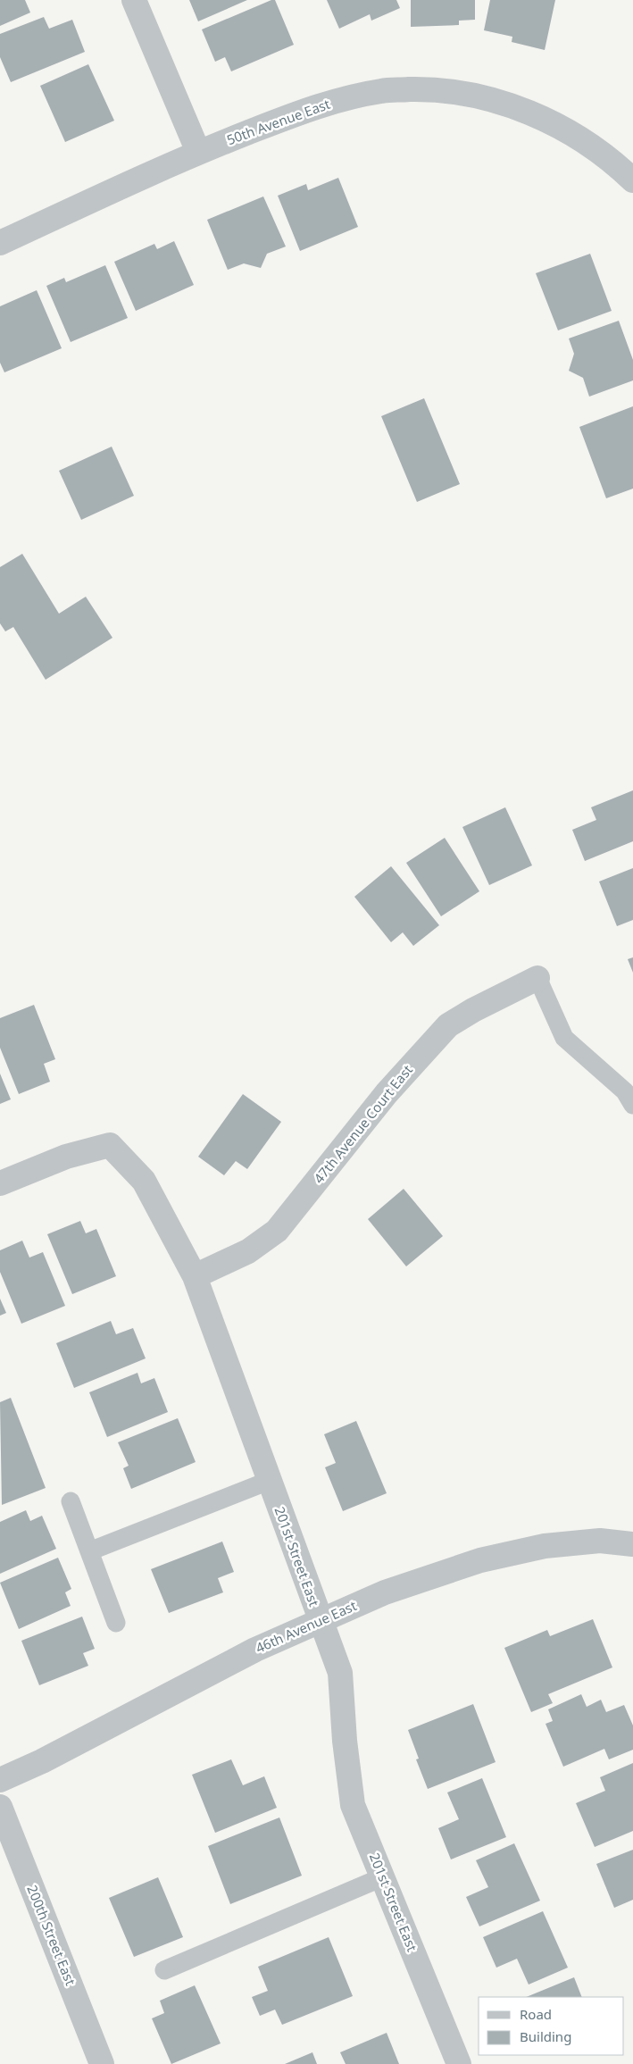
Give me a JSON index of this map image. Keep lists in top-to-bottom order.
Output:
{
  "streets": {
    "street": [
      "50th Avenue East",
      "47th Avenue Court East",
      "201st Street East",
      "46th Avenue East",
      "200th Street East"
    ]
  },
  "crossings": [
    ["47th Avenue Court East", "201st Street East"],
    ["201st Street East", "46th Avenue East"]
  ],
  "legend": ["Road", "Building"]
}
